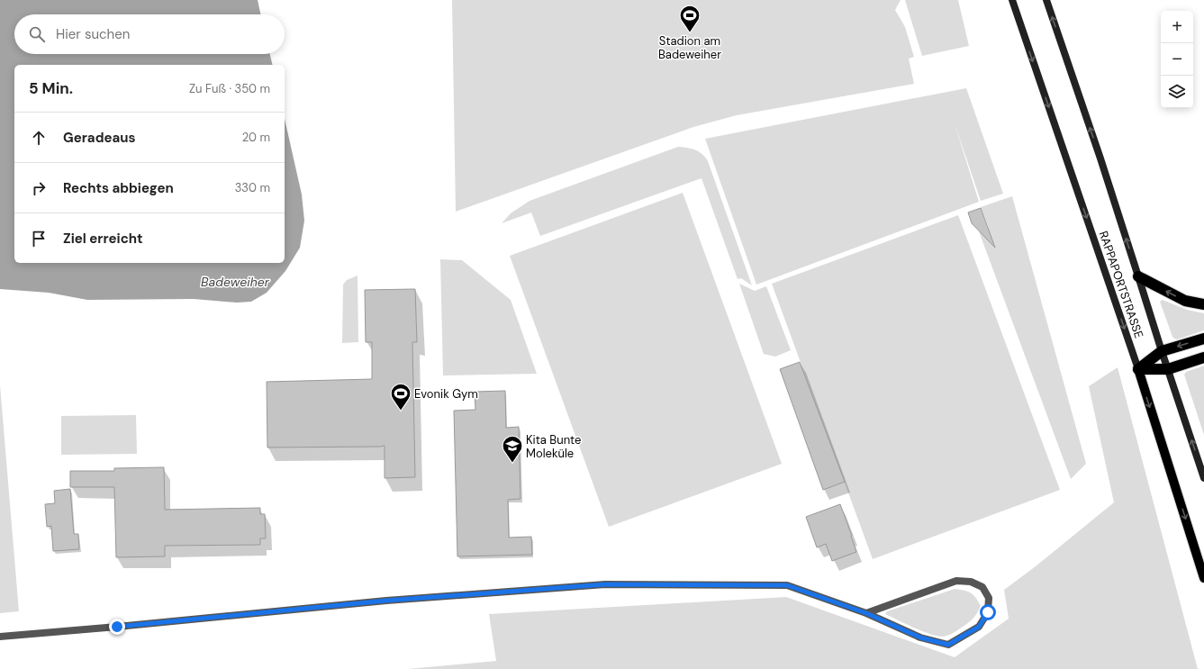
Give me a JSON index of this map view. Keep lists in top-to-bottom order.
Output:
{
  "streets": {
    "main road": ["RAPPAPORTSTRASSE"]
  },
  "water": ["Badeweiher"],
  "places": {
    "sports": ["Stadion am Badeweiher", "Evonik Gym"],
    "school or university": ["Kita Bunte Moleküle"]
  },
  "page": {
    "map_buttons": ["+", "−"],
    "search": "Hier suchen",
    "heading": ["5 Min.", "Zu Fuß · 350 m"],
    "list": [
      ["Geradeaus", "20 m"],
      ["Rechts abbiegen", "330 m"],
      "Ziel erreicht"
    ]
  }
}
